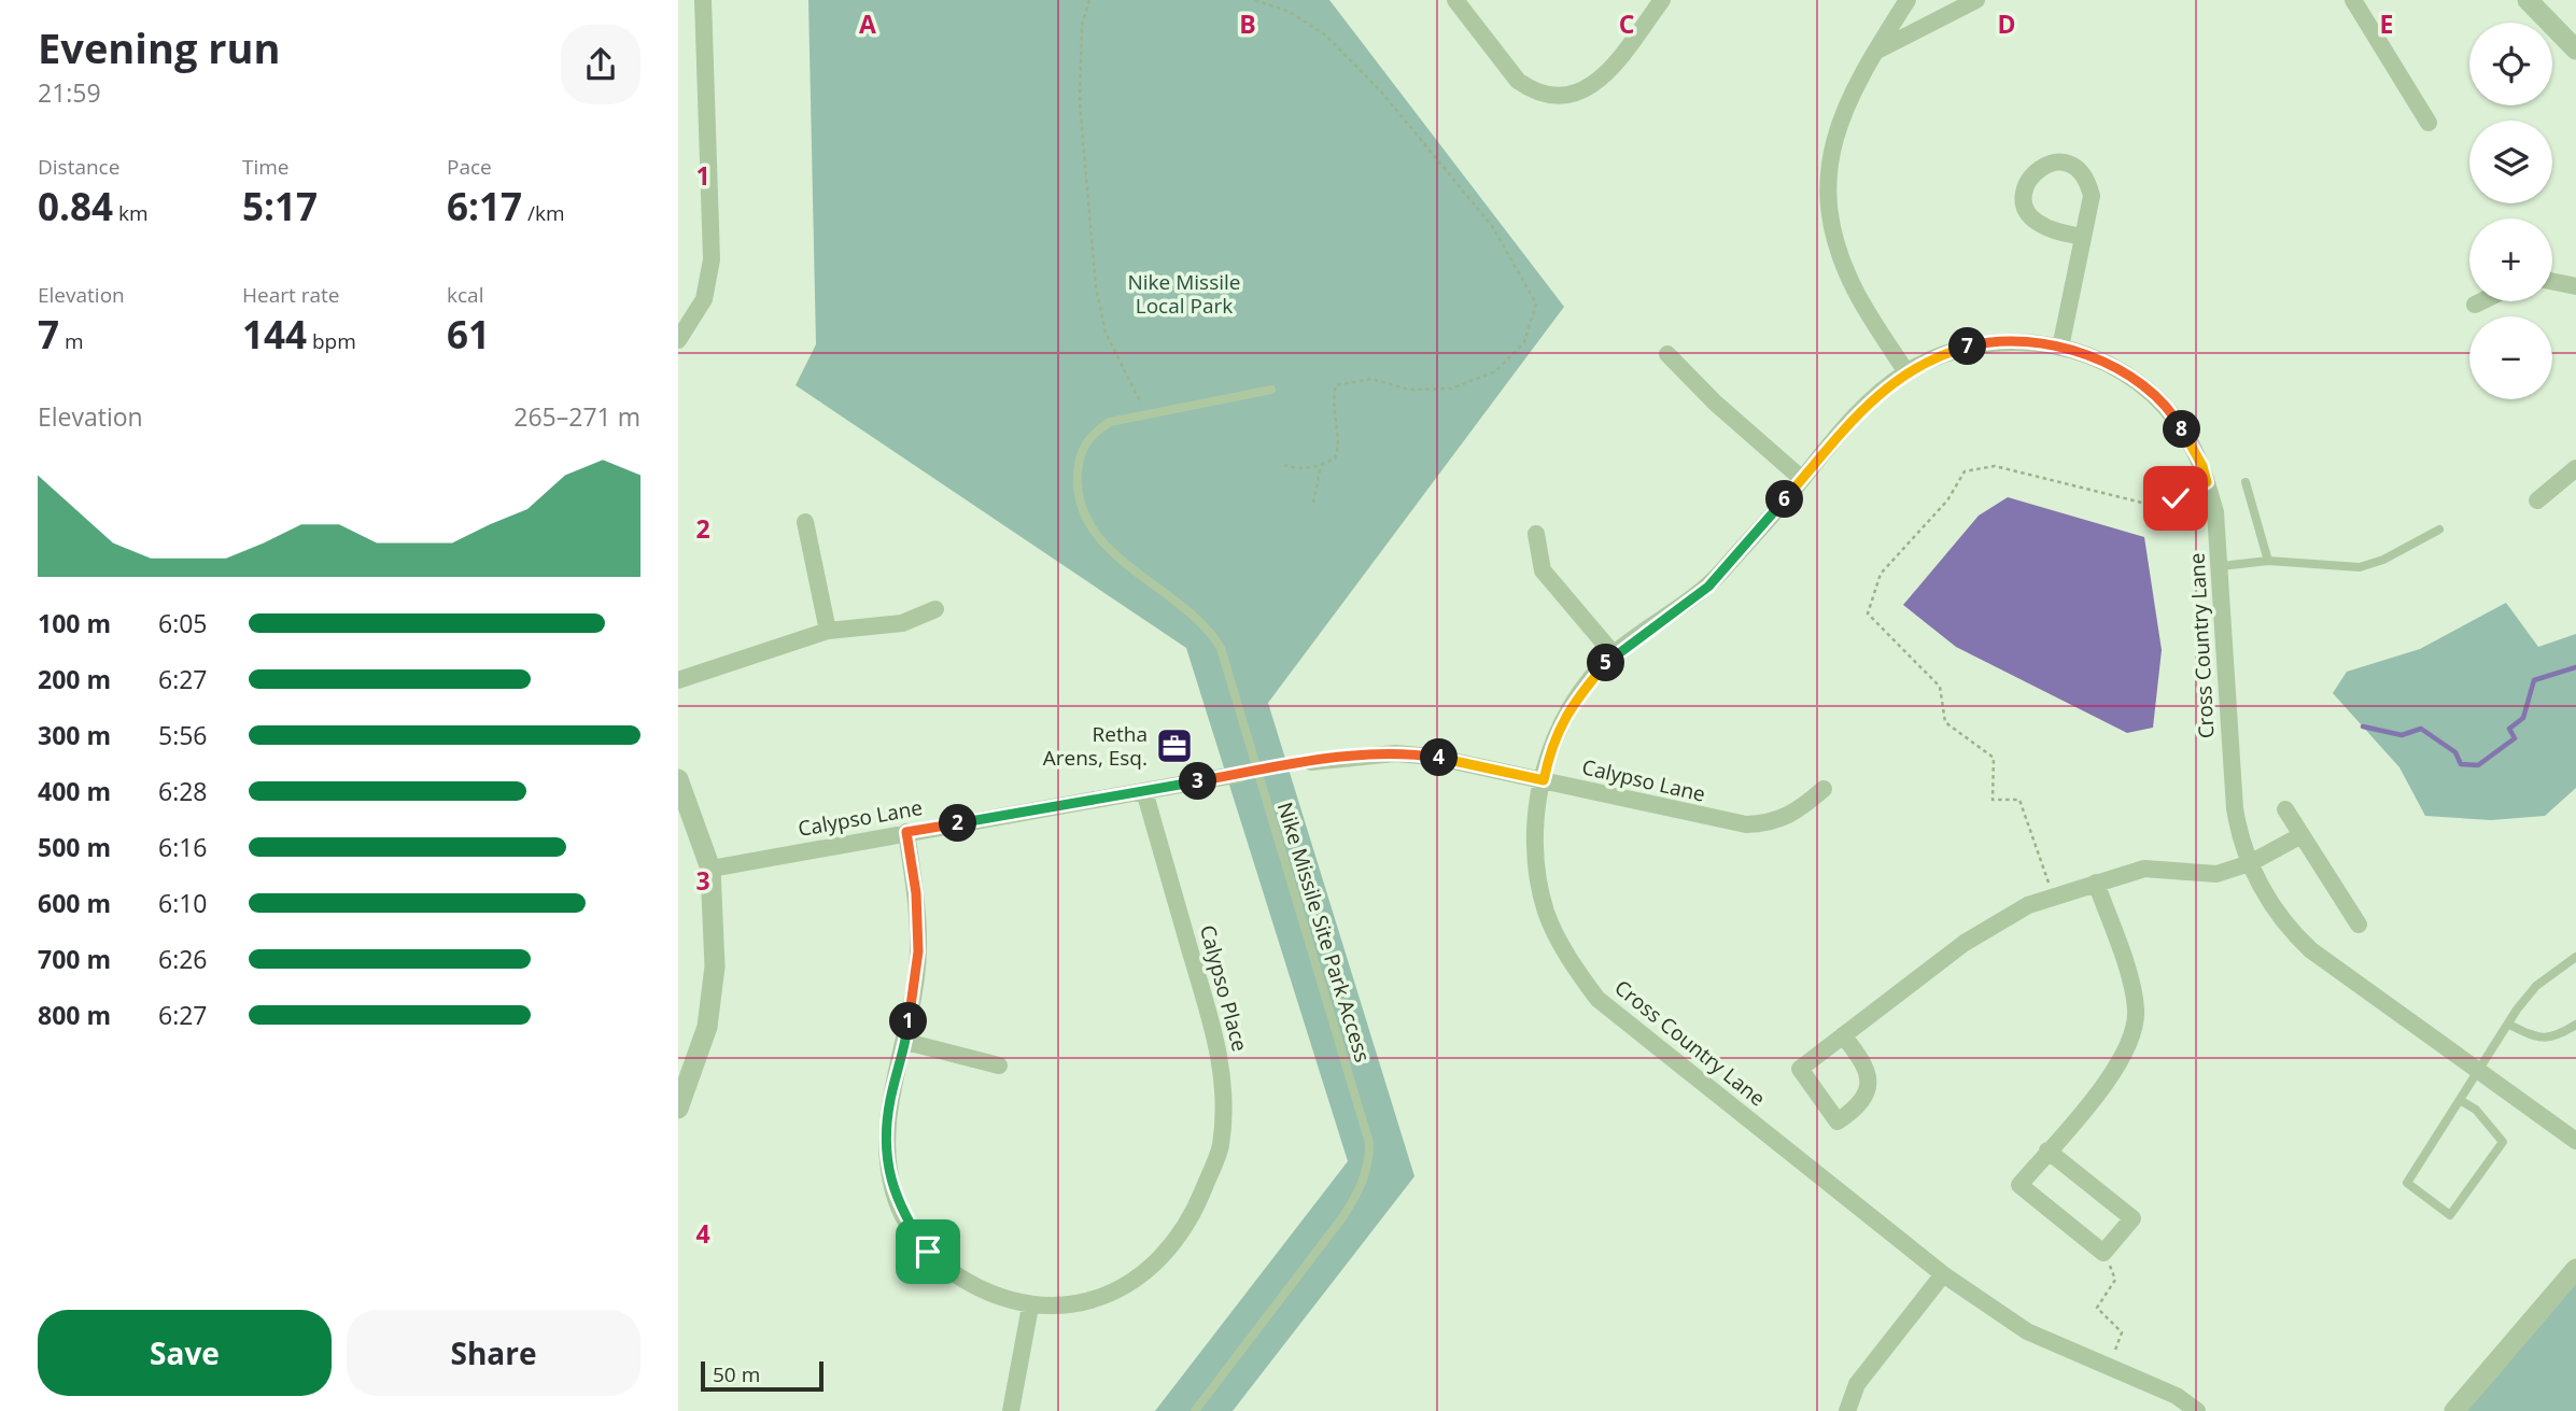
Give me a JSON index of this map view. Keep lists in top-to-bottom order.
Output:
{
  "streets": {
    "street": ["Cross Country Lane", "Calypso Lane", "Calypso Place"],
    "lane": ["Nike Missile Site Park Access"]
  },
  "crossings": [
    ["Cross Country Lane", "Calypso Lane"],
    ["Calypso Lane", "Nike Missile Site Park Access"],
    ["Calypso Lane", "Calypso Place"]
  ],
  "parks": ["Nike Missile Local Park"],
  "places": {
    "office": ["Retha Arens, Esq."]
  },
  "scale_bar": "50 m",
  "page": {
    "heading": ["Evening run", "21:59"],
    "map_buttons": ["+", "−"],
    "stats": [
      ["Distance", "0.84 km"],
      ["Time", "5:17"],
      ["Pace", "6:17 /km"],
      ["Elevation", "7 m"],
      ["Heart rate", "144 bpm"],
      ["kcal", "61"]
    ],
    "pins": [
      "7",
      "8",
      "6",
      "5",
      "4",
      "3",
      "2",
      "1"
    ],
    "chart": ["Elevation", "265–271 m"],
    "list": [
      {
        "name": "100 m",
        "note": "6:05"
      },
      {
        "name": "200 m",
        "note": "6:27"
      },
      {
        "name": "300 m",
        "note": "5:56"
      },
      {
        "name": "400 m",
        "note": "6:28"
      },
      {
        "name": "500 m",
        "note": "6:16"
      },
      {
        "name": "600 m",
        "note": "6:10"
      },
      {
        "name": "700 m",
        "note": "6:26"
      },
      {
        "name": "800 m",
        "note": "6:27"
      }
    ],
    "buttons": ["Save", "Share"],
    "scale": "50 m"
  },
  "grid": {
    "columns": [
      "A",
      "B",
      "C",
      "D",
      "E"
    ],
    "rows": [
      "1",
      "2",
      "3",
      "4"
    ]
  }
}
